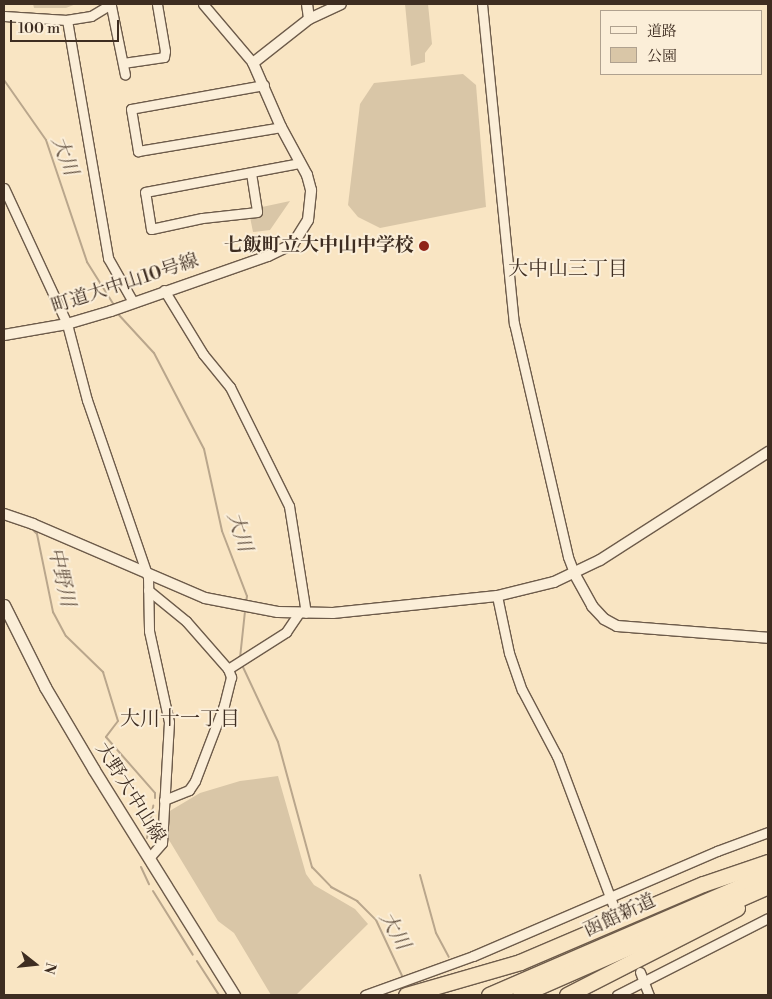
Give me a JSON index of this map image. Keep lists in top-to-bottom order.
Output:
{
  "streets": {
    "highway": ["函館新道"],
    "main road": ["大野大中山線"],
    "street": ["町道大中山10号線"]
  },
  "districts": ["大中山三丁目", "大川十一丁目"],
  "water": ["大川", "中野川"],
  "places": ["七飯町立大中山中学校"],
  "legend": ["道路", "公園"],
  "scale_bar": "100 m",
  "north": "right"
}
